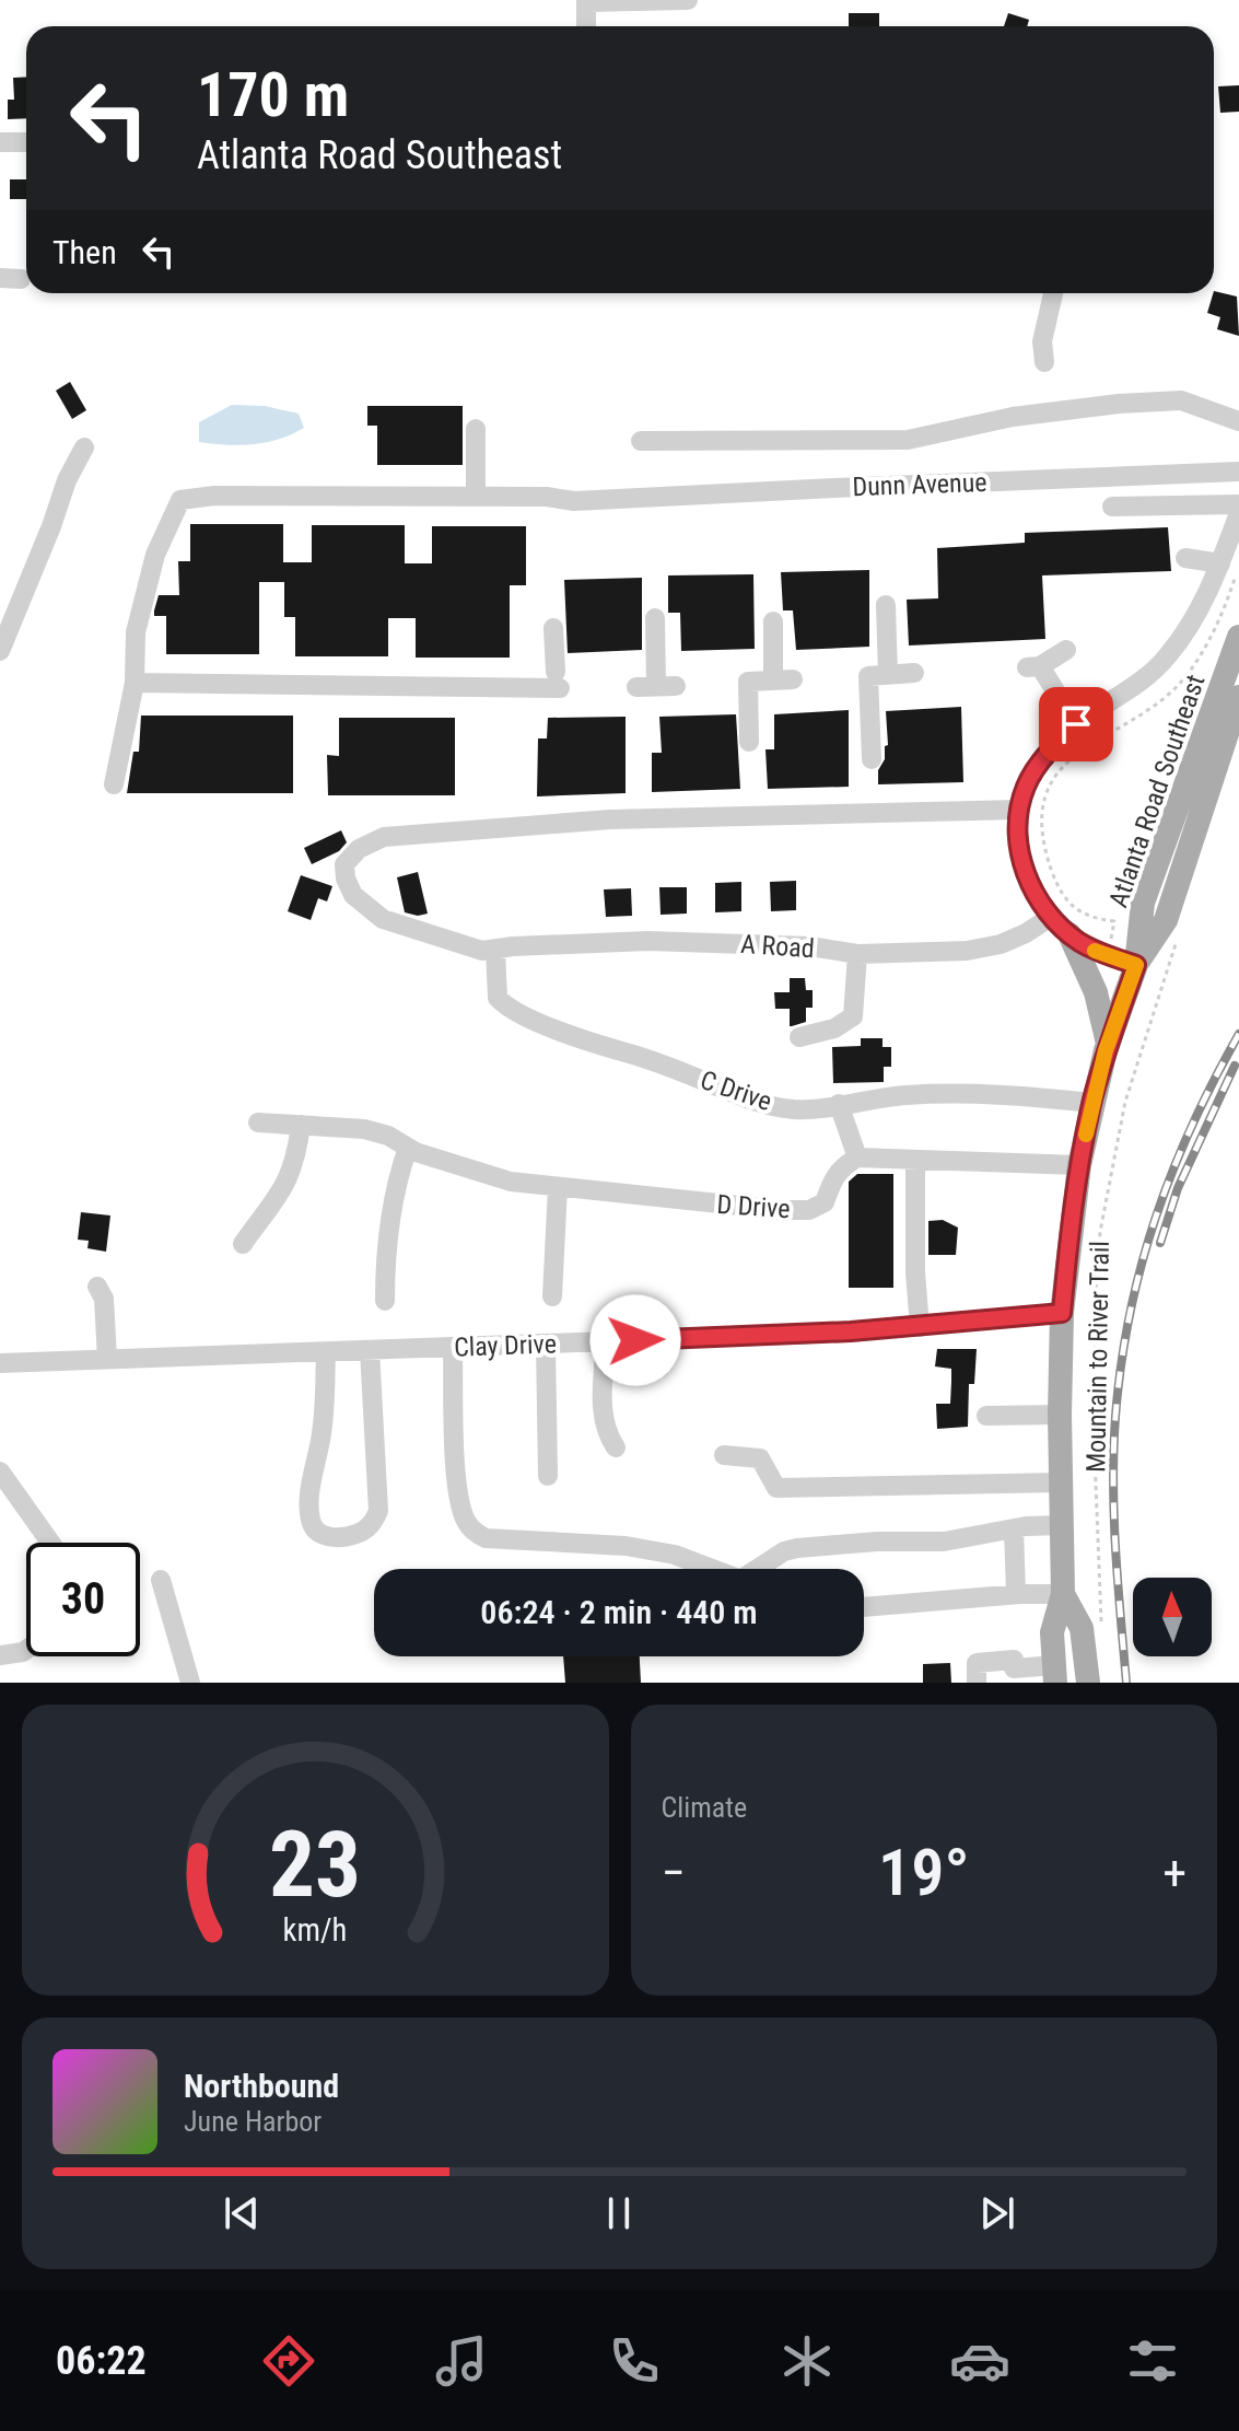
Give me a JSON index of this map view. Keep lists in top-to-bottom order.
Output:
{
  "streets": {
    "main road": ["Atlanta Road Southeast"],
    "street": [
      "Dunn Avenue",
      "A Road",
      "C Drive",
      "D Drive",
      "Clay Drive"
    ],
    "path": ["Mountain to River Trail"]
  },
  "crossings": [
    ["Atlanta Road Southeast", "C Drive"],
    ["Atlanta Road Southeast", "Clay Drive"],
    ["A Road", "C Drive"]
  ],
  "north": "top",
  "page": {
    "turn": ["170 m", "Atlanta Road Southeast"],
    "then": "Then",
    "limit": "30",
    "trip": "06:24 · 2 min · 440 m",
    "tile": "Climate",
    "heat": ["−", "19°", "+"],
    "song": ["Northbound", "June Harbor"],
    "tabs": "06:22",
    "gauge": ["23", "km/h"]
  }
}
